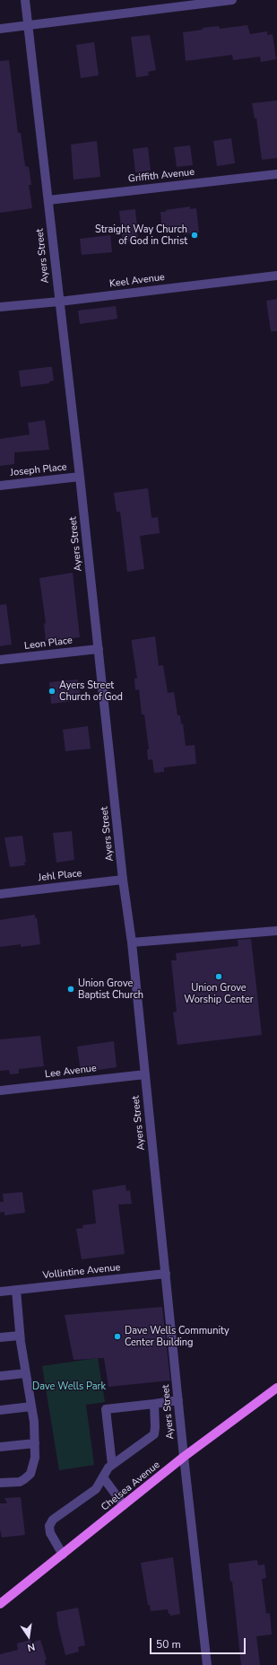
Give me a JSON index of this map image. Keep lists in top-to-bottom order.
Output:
{
  "streets": {
    "main road": ["Chelsea Avenue"],
    "street": [
      "Griffith Avenue",
      "Ayers Street",
      "Keel Avenue",
      "Joseph Place",
      "Leon Place",
      "Jehl Place",
      "Lee Avenue",
      "Vollintine Avenue"
    ]
  },
  "crossings": [
    ["Griffith Avenue", "Ayers Street"],
    ["Ayers Street", "Keel Avenue"],
    ["Ayers Street", "Joseph Place"],
    ["Ayers Street", "Leon Place"],
    ["Ayers Street", "Jehl Place"],
    ["Ayers Street", "Lee Avenue"],
    ["Ayers Street", "Vollintine Avenue"],
    ["Ayers Street", "Chelsea Avenue"]
  ],
  "parks": ["Dave Wells Park"],
  "places": [
    "Straight Way Church of God in Christ",
    "Ayers Street Church of God",
    "Union Grove Worship Center",
    "Union Grove Baptist Church",
    "Dave Wells Community Center Building"
  ],
  "scale_bar": "50 m",
  "north": "bottom"
}
